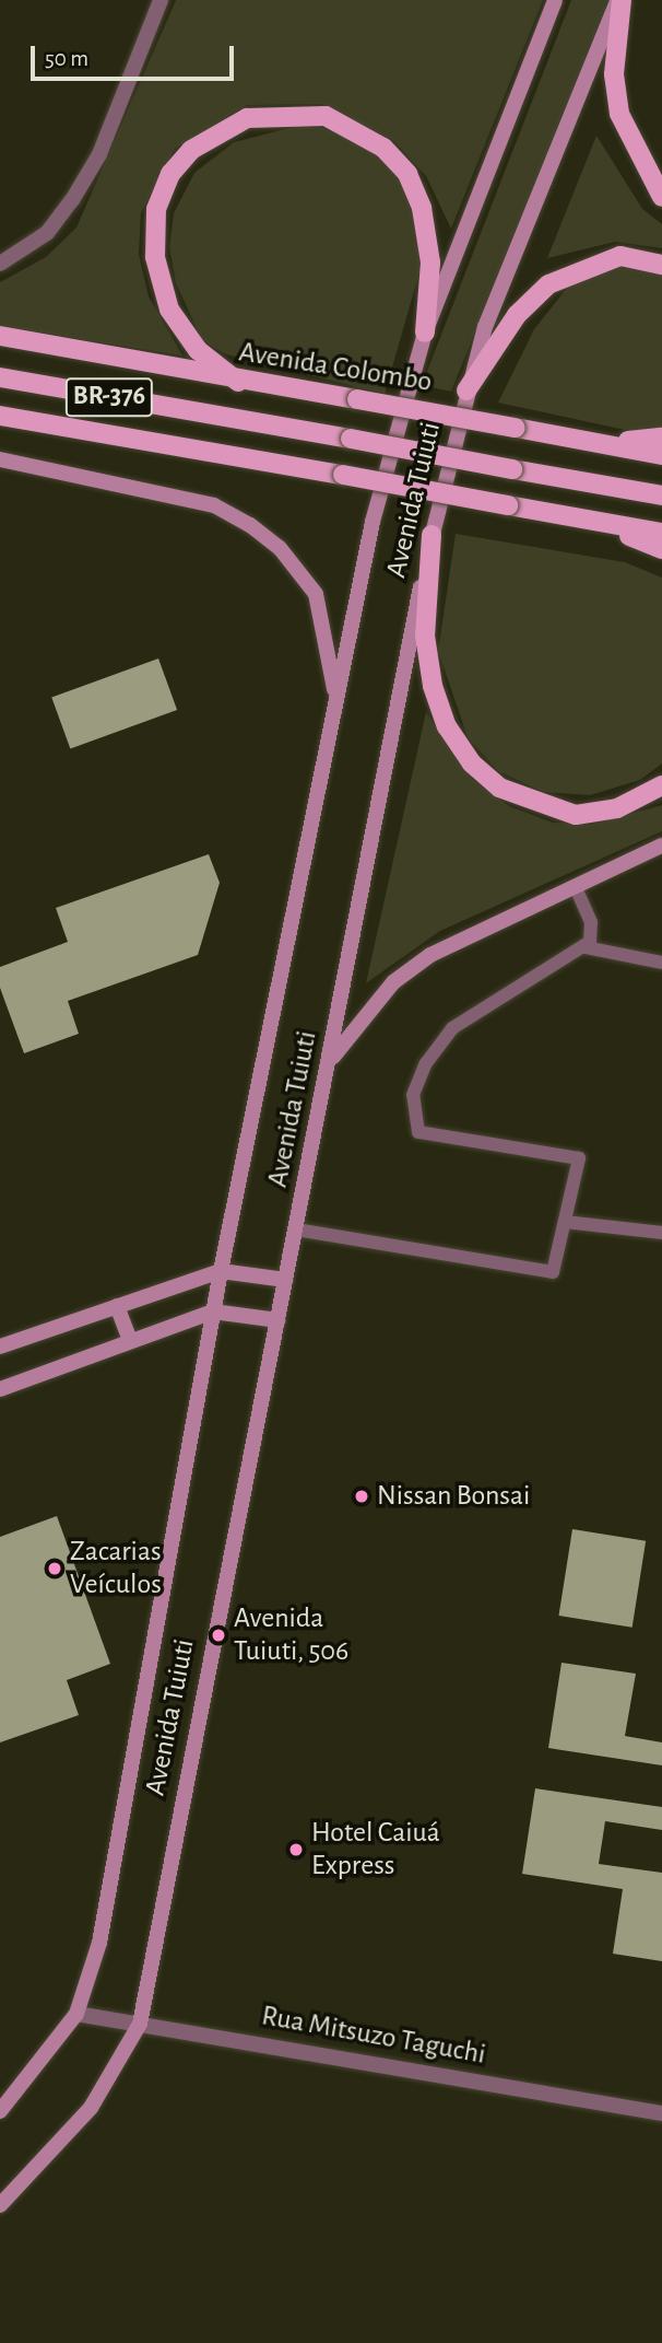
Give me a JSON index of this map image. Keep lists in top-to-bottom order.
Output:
{
  "streets": {
    "main road": ["Avenida Colombo", "BR-376", "Avenida Tuiuti"],
    "street": ["Rua Mitsuzo Taguchi"]
  },
  "crossings": [
    ["Avenida Tuiuti", "Rua Mitsuzo Taguchi"]
  ],
  "places": [
    "Nissan Bonsai",
    "Zacarias Veículos",
    "Avenida Tuiuti, 506",
    "Hotel Caiuá Express"
  ],
  "scale_bar": "50 m"
}
